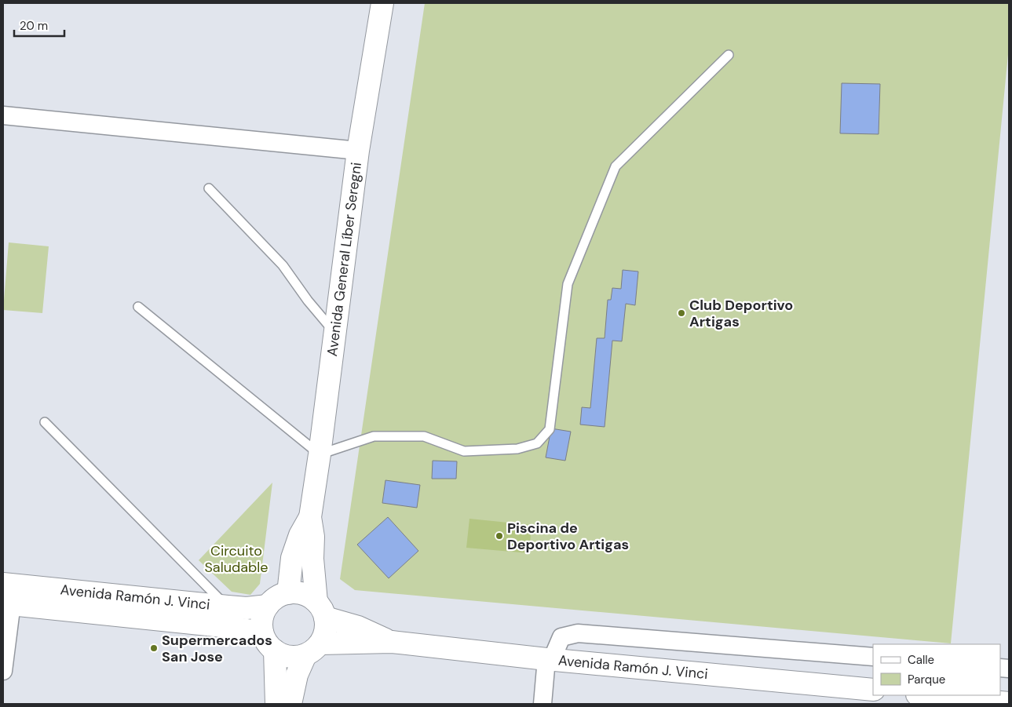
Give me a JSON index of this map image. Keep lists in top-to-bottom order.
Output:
{
  "streets": {
    "street": ["Avenida General Líber Seregni", "Avenida Ramón J. Vinci"]
  },
  "crossings": [
    ["Avenida General Líber Seregni", "Avenida Ramón J. Vinci"]
  ],
  "parks": ["Circuito Saludable"],
  "places": ["Club Deportivo Artigas", "Piscina de Deportivo Artigas", "Supermercados San Jose"],
  "legend": ["Calle", "Parque"],
  "scale_bar": "20 m"
}
